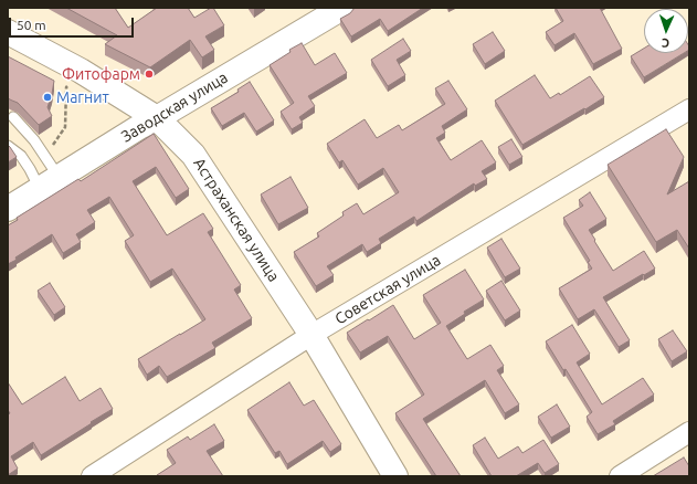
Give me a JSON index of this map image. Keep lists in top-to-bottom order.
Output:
{
  "streets": {
    "street": ["Заводская улица", "Астраханская улица", "Советская улица"]
  },
  "crossings": [
    ["Заводская улица", "Астраханская улица"],
    ["Астраханская улица", "Советская улица"]
  ],
  "places": ["Фитофарм", "Магнит"],
  "scale_bar": "50 m",
  "north": "bottom"
}
